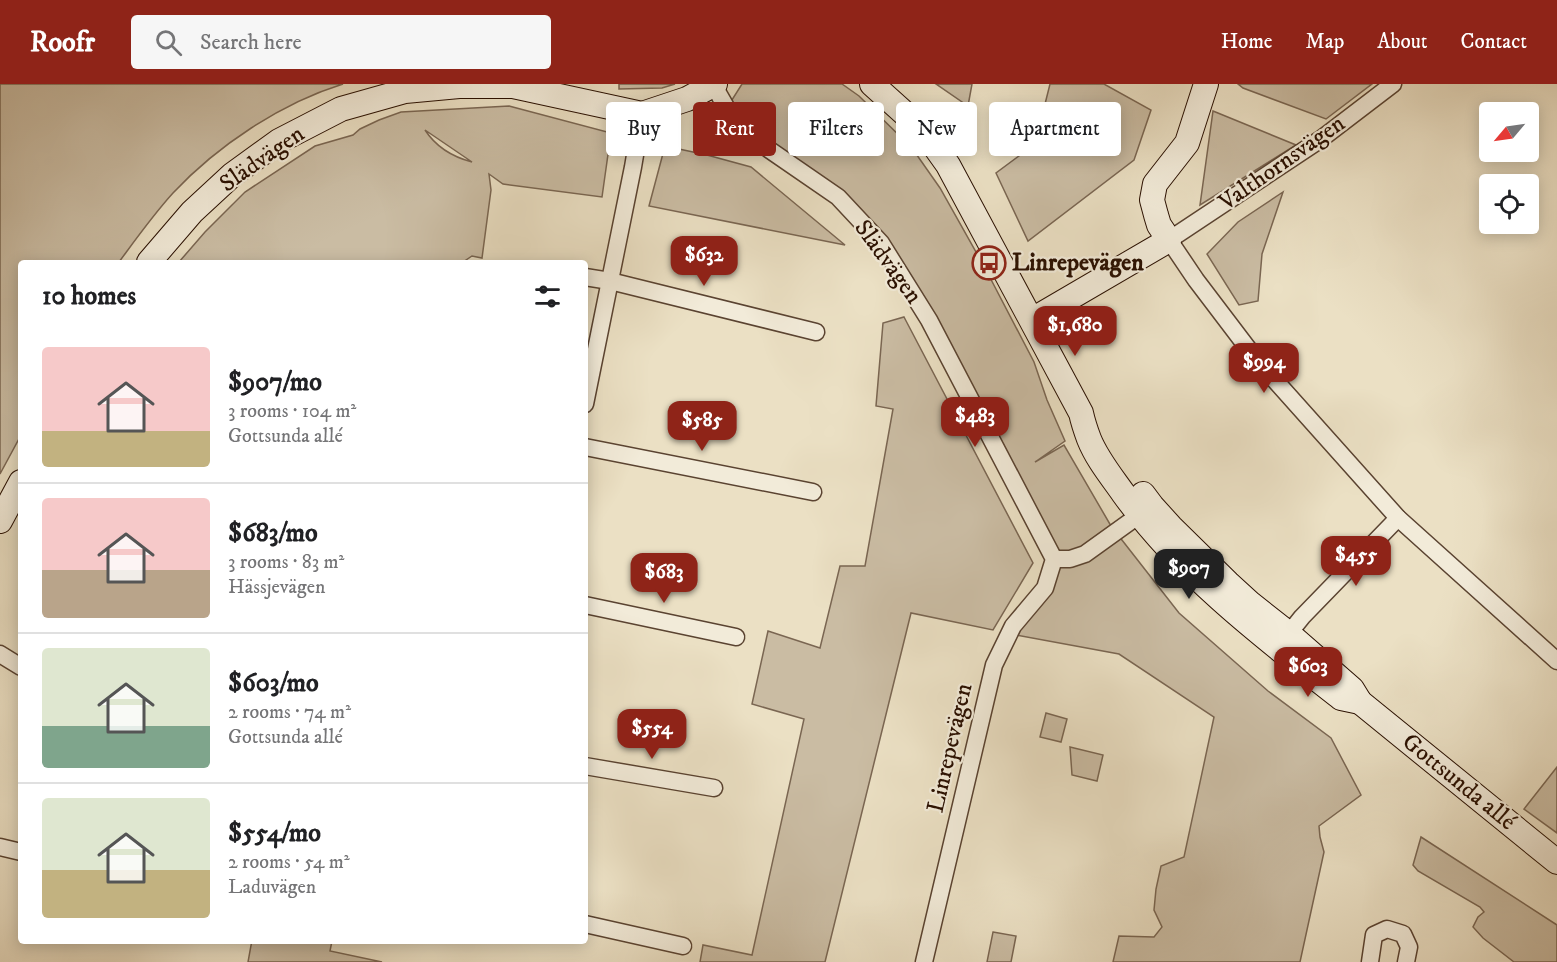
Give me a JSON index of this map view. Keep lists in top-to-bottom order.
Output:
{
  "streets": {
    "street": [
      "Slädvägen",
      "Valthornsvägen",
      "Linrepevägen",
      "Gottsunda allé"
    ]
  },
  "crossings": [
    ["Slädvägen", "Linrepevägen"],
    ["Valthornsvägen", "Gottsunda allé"]
  ],
  "places": {
    "bus stop": ["Linrepevägen"]
  },
  "north": "bottom left",
  "page": {
    "header": "Roofr",
    "search": "Search here",
    "nav": [
      "Home",
      "Map",
      "About",
      "Contact"
    ],
    "chip": [
      "Buy",
      "Rent",
      "Filters",
      "New",
      "Apartment"
    ],
    "price": [
      "$632",
      "$1,680",
      "$994",
      "$483",
      "$585",
      "$455",
      "$907",
      "$683",
      "$603",
      "$554"
    ],
    "heading": "10 homes",
    "list": [
      {
        "name": "$907/mo",
        "note": "3 rooms · 104 m² · Gottsunda allé"
      },
      {
        "name": "$683/mo",
        "note": "3 rooms · 83 m² · Hässjevägen"
      },
      {
        "name": "$603/mo",
        "note": "2 rooms · 74 m² · Gottsunda allé"
      },
      {
        "name": "$554/mo",
        "note": "2 rooms · 54 m² · Laduvägen"
      }
    ]
  }
}
